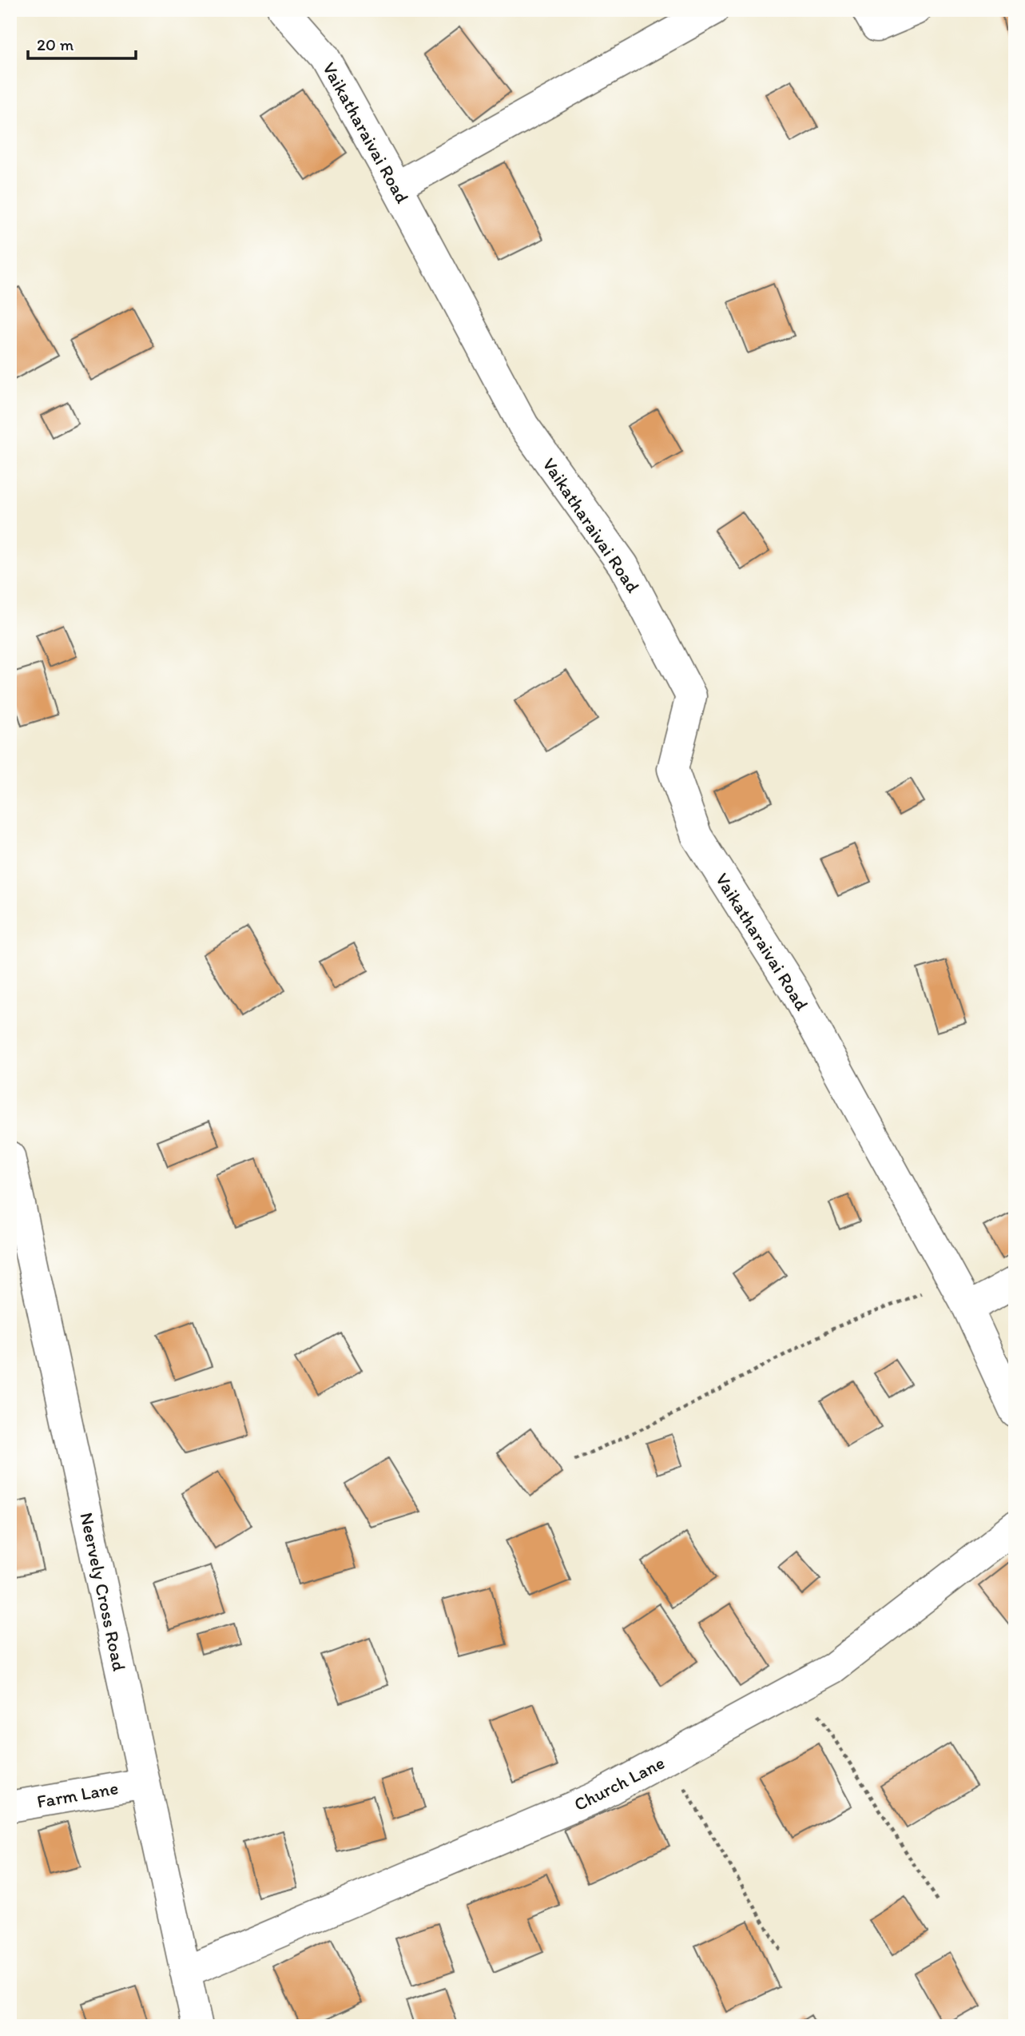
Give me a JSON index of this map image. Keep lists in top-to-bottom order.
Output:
{
  "streets": {
    "street": [
      "Vaikatharaivai Road",
      "Neervely Cross Road",
      "Church Lane",
      "Farm Lane"
    ]
  },
  "crossings": [
    ["Neervely Cross Road", "Church Lane"],
    ["Neervely Cross Road", "Farm Lane"]
  ],
  "scale_bar": "20 m"
}
